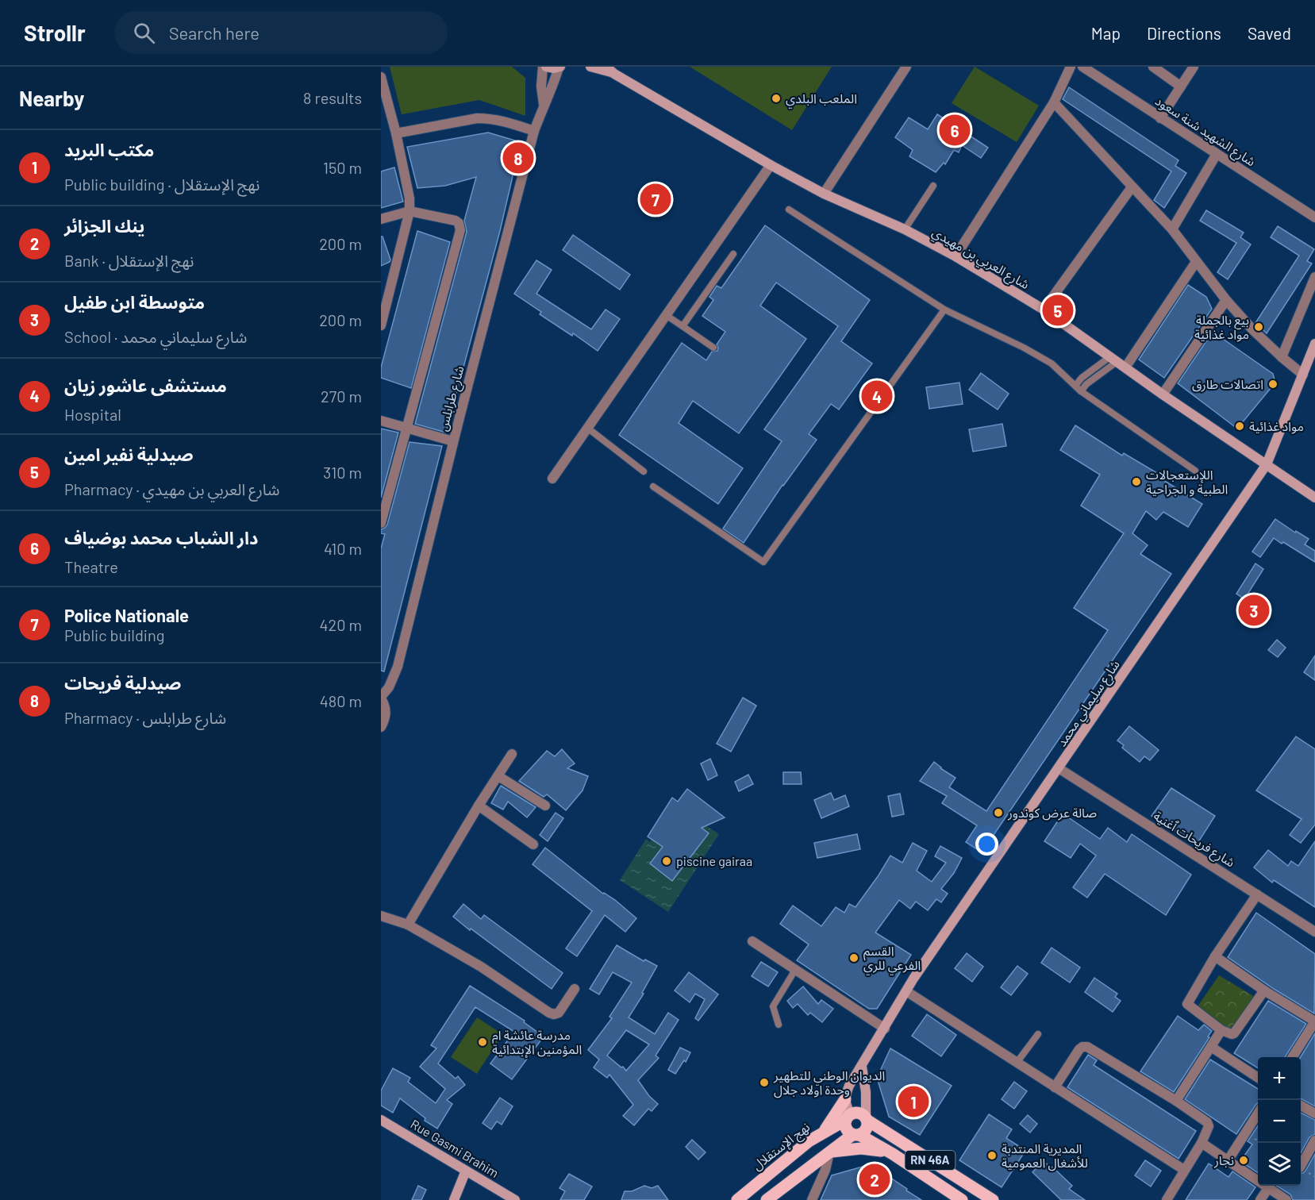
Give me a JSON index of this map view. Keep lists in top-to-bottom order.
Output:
{
  "streets": {
    "main road": ["نهج الإستقلال", "RN 46A"],
    "street": [
      "شارع الشهيد شنة سعود",
      "شارع العربي بن مهيدي",
      "شارع طرابلس",
      "شارع سليماني محمد",
      "شارع فريحات ٱغنية",
      "Rue Gasmi Brahim"
    ]
  },
  "crossings": [
    ["شارع العربي بن مهيدي", "شارع سليماني محمد"],
    ["شارع سليماني محمد", "شارع فريحات ٱغنية"],
    ["نهج الإستقلال", "RN 46A"]
  ],
  "places": [
    "الملعب البلدي",
    "بيع بالجملة مواد غذائية",
    "اتصالات طارق",
    "مواد غذائية",
    "اللإستعجالات الطبية و الجراحية",
    "صالة عرض كوندور",
    "piscine gairaa",
    "القسم الفرعي للري",
    "مدرسة عائشة ام المؤمنين الإبتدائية",
    "الديوان الوطني للتطهير وحدة اولاد جلال",
    "المديرية المنتدبة للأشغال العمومية",
    "نجار"
  ],
  "page": {
    "header": "Strollr",
    "search": "Search here",
    "nav": ["Map", "Directions", "Saved"],
    "heading": ["Nearby", "8 results"],
    "pins": [
      "6",
      "8",
      "7",
      "5",
      "4",
      "3",
      "1",
      "2"
    ],
    "list": [
      {
        "mark": "1",
        "name": "مكتب البريد",
        "note": "Public building · نهج الإستقلال",
        "value": "150 m"
      },
      {
        "mark": "2",
        "name": "ينك الجزائر",
        "note": "Bank · نهج الإستقلال",
        "value": "200 m"
      },
      {
        "mark": "3",
        "name": "متوسطة ابن طفيل",
        "note": "School · شارع سليماني محمد",
        "value": "200 m"
      },
      {
        "mark": "4",
        "name": "مستشفى عاشور زيان",
        "note": "Hospital",
        "value": "270 m"
      },
      {
        "mark": "5",
        "name": "صيدلية نفير امين",
        "note": "Pharmacy · شارع العربي بن مهيدي",
        "value": "310 m"
      },
      {
        "mark": "6",
        "name": "دار الشباب محمد بوضياف",
        "note": "Theatre",
        "value": "410 m"
      },
      {
        "mark": "7",
        "name": "Police Nationale",
        "note": "Public building",
        "value": "420 m"
      },
      {
        "mark": "8",
        "name": "صيدلية فريحات",
        "note": "Pharmacy · شارع طرابلس",
        "value": "480 m"
      }
    ],
    "map_buttons": ["+", "−"]
  }
}
